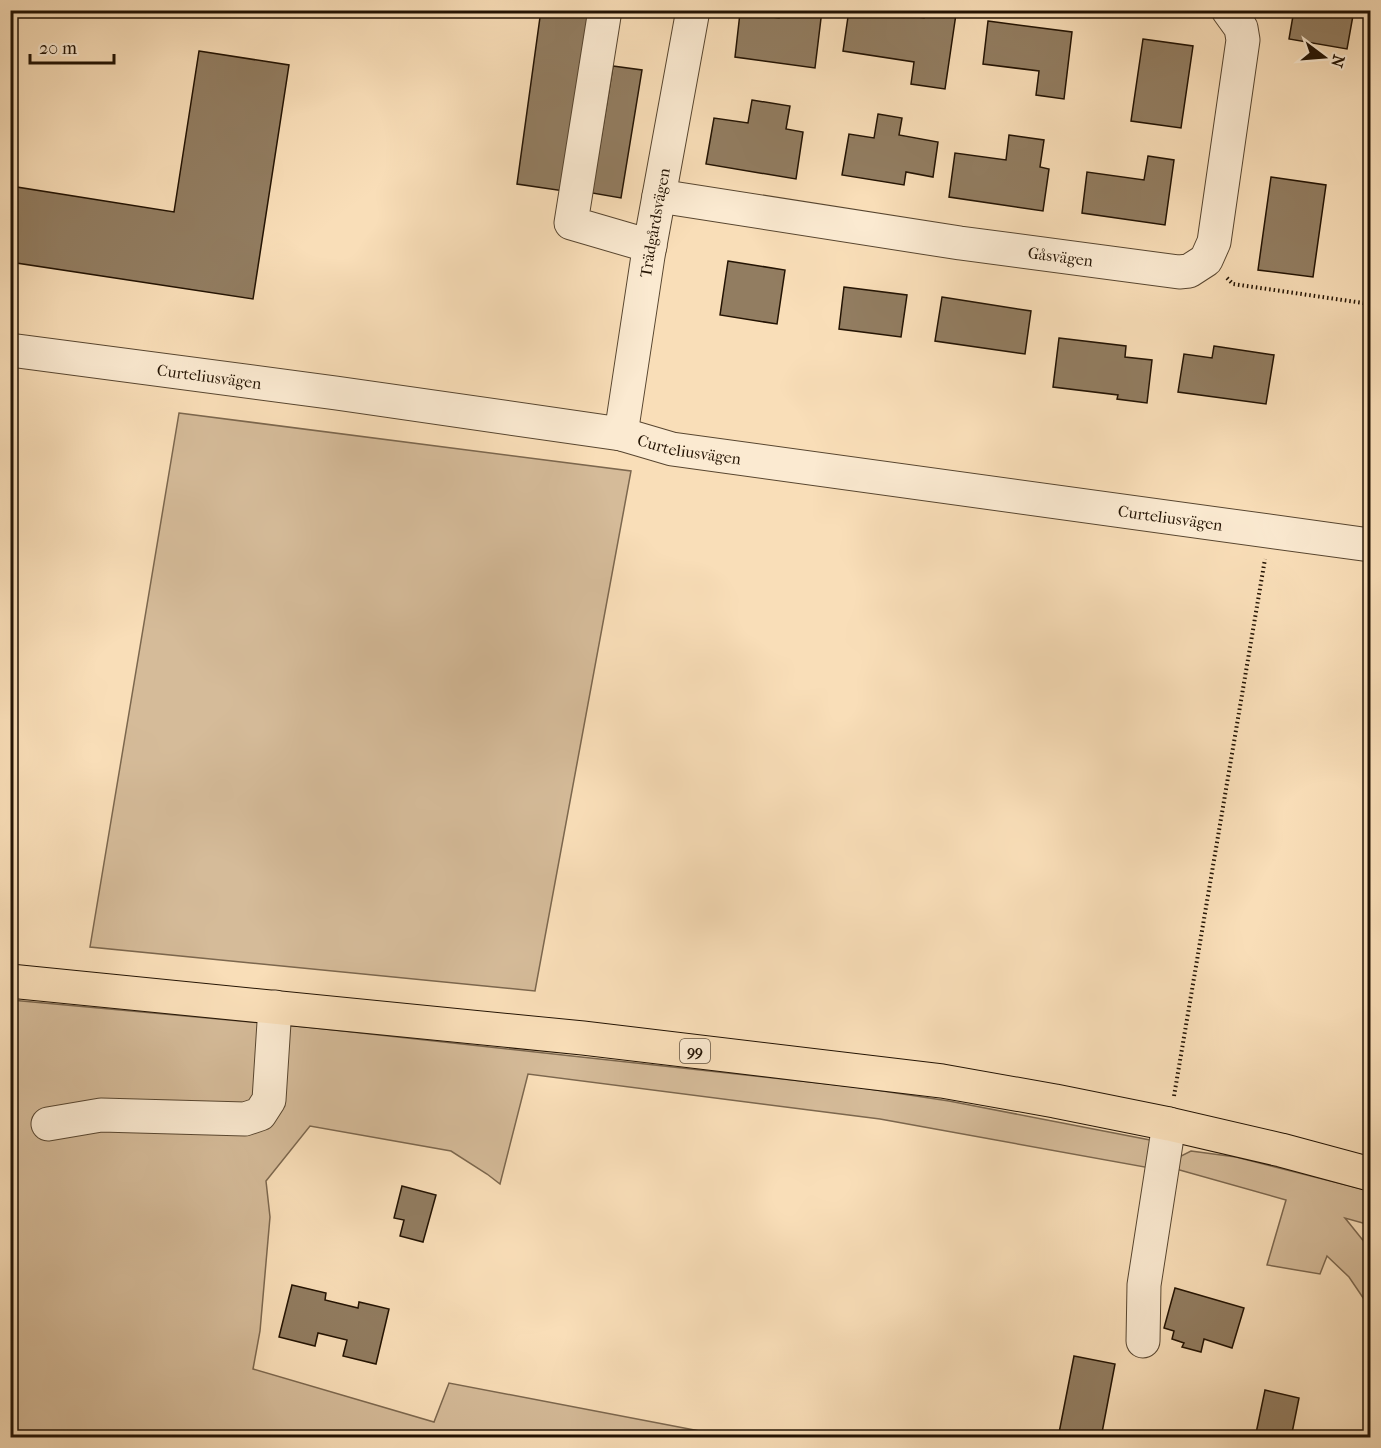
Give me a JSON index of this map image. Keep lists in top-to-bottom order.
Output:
{
  "streets": {
    "main road": ["99"],
    "street": ["Trädgårdsvägen", "Gåsvägen", "Curteliusvägen"]
  },
  "crossings": [
    ["Trädgårdsvägen", "Gåsvägen"],
    ["Trädgårdsvägen", "Curteliusvägen"]
  ],
  "scale_bar": "20 m",
  "north": "right"
}
